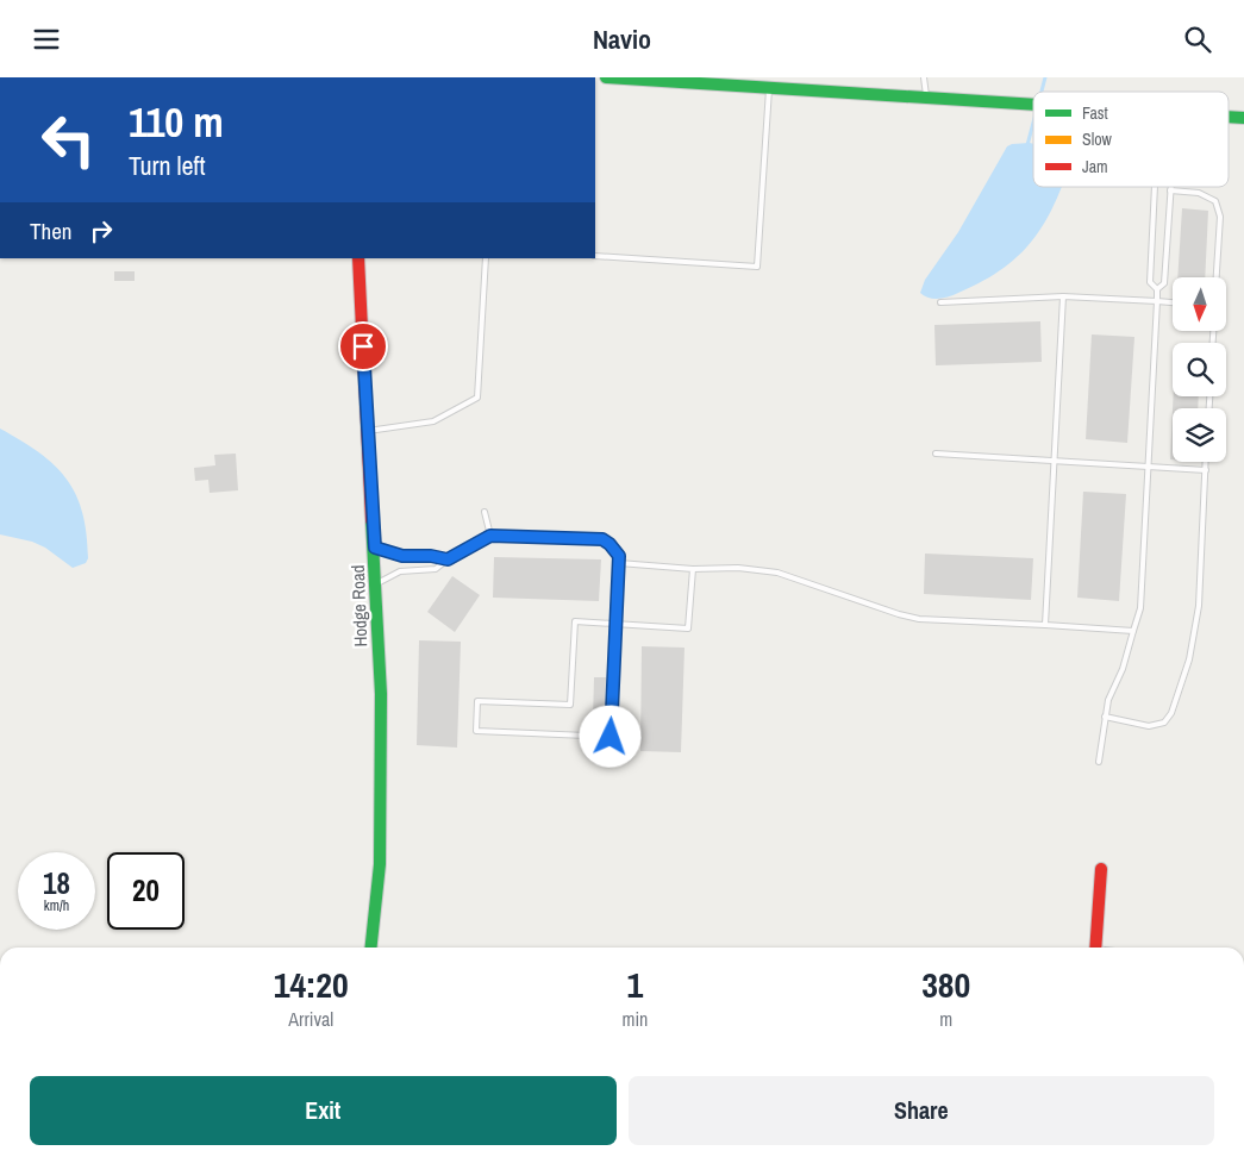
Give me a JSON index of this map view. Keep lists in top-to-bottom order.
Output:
{
  "streets": {
    "main road": ["Hodge Road"]
  },
  "legend": ["Fast", "Slow", "Jam"],
  "north": "bottom",
  "page": {
    "header": "Navio",
    "turn": ["110 m", "Turn left"],
    "then": "Then",
    "speed": "18 km/h",
    "limit": "20",
    "eta": [
      "14:20",
      "Arrival",
      "1",
      "min",
      "380",
      "m"
    ],
    "buttons": ["Exit", "Share"]
  }
}
